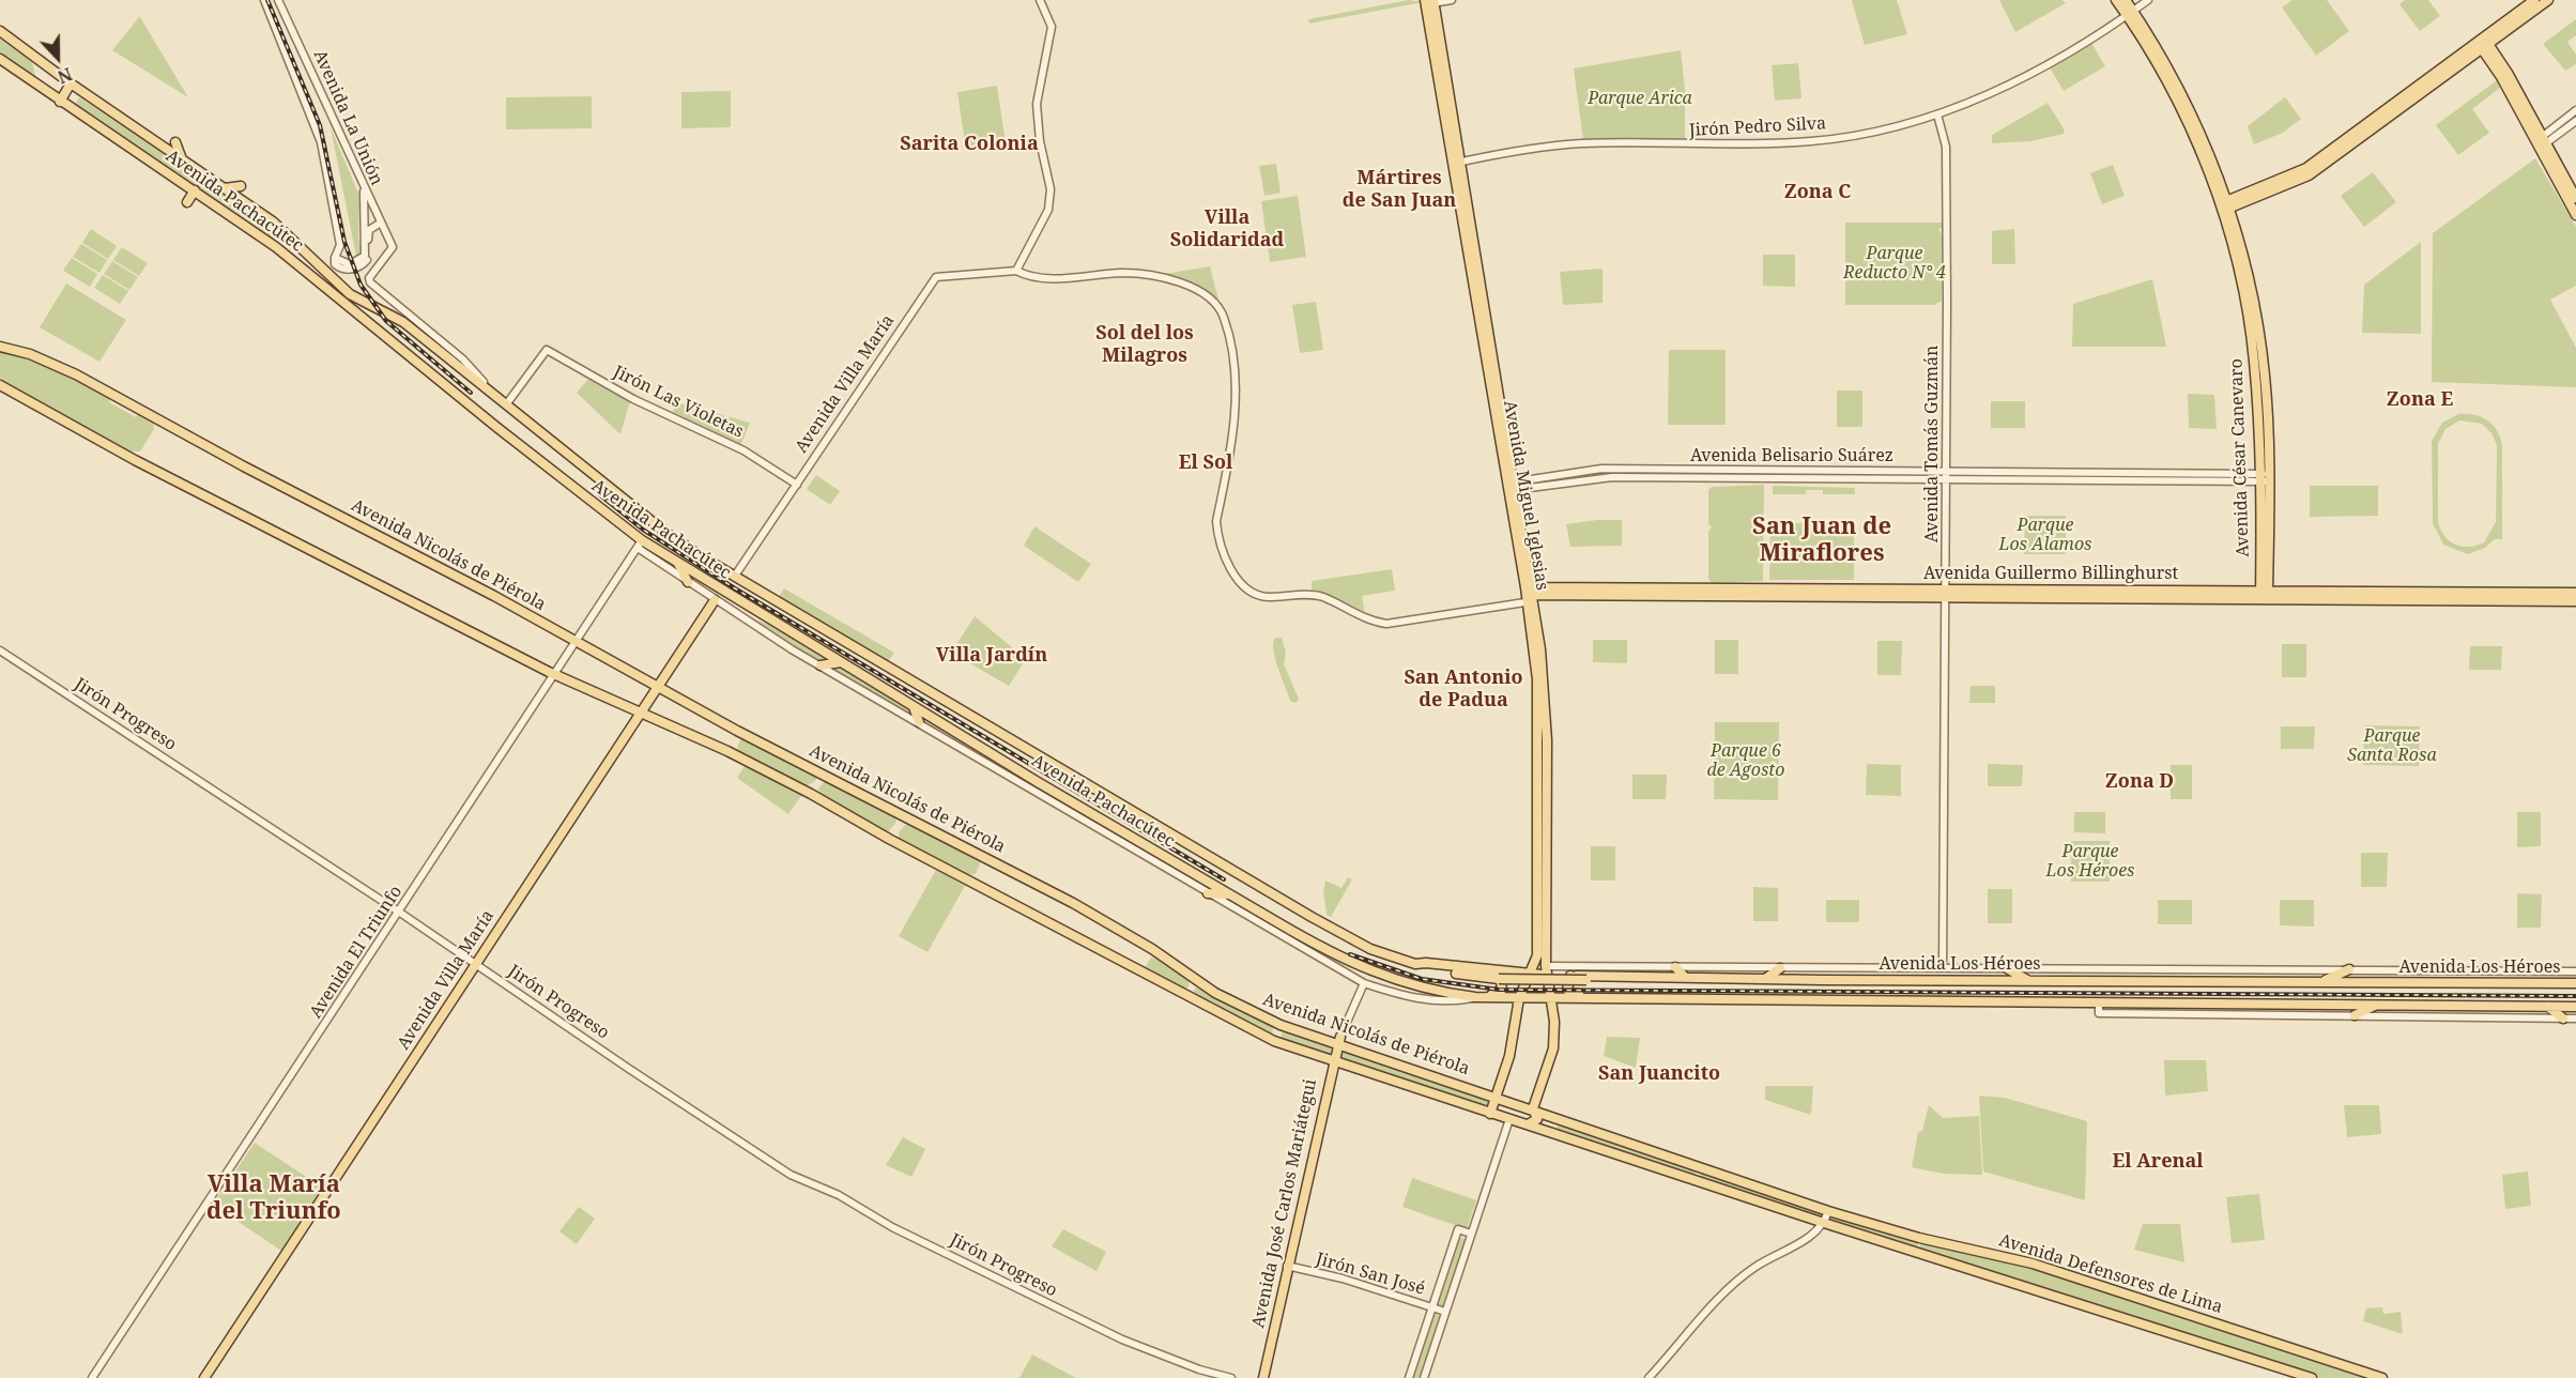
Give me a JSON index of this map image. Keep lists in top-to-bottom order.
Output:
{
  "streets": {
    "main road": [
      "Avenida Pachacútec",
      "Avenida Villa María",
      "Avenida César Canevaro",
      "Avenida Miguel Iglesias",
      "Avenida Nicolás de Piérola",
      "Avenida Guillermo Billinghurst",
      "Avenida Los Héroes",
      "Avenida José Carlos Mariátegui",
      "Avenida Defensores de Lima"
    ],
    "street": [
      "Avenida La Unión",
      "Jirón Pedro Silva",
      "Jirón Las Violetas",
      "Avenida Tomás Guzmán",
      "Avenida Belisario Suárez",
      "Jirón Progreso",
      "Avenida El Triunfo",
      "Jirón San José"
    ]
  },
  "crossings": [
    ["Avenida La Unión", "Avenida Pachacútec"],
    ["Jirón Pedro Silva", "Avenida Tomás Guzmán"],
    ["Jirón Pedro Silva", "Avenida César Canevaro"],
    ["Jirón Pedro Silva", "Avenida Miguel Iglesias"],
    ["Avenida Pachacútec", "Avenida Villa María"],
    ["Avenida Pachacútec", "Jirón Las Violetas"],
    ["Avenida Pachacútec", "Avenida El Triunfo"],
    ["Avenida Pachacútec", "Avenida Los Héroes"],
    ["Avenida Villa María", "Jirón Las Violetas"],
    ["Avenida Villa María", "Avenida Nicolás de Piérola"],
    ["Avenida Villa María", "Jirón Progreso"],
    ["Avenida Tomás Guzmán", "Avenida Belisario Suárez"],
    ["Avenida Tomás Guzmán", "Avenida Guillermo Billinghurst"],
    ["Avenida Tomás Guzmán", "Avenida Los Héroes"],
    ["Avenida Belisario Suárez", "Avenida César Canevaro"],
    ["Avenida Belisario Suárez", "Avenida Miguel Iglesias"],
    ["Avenida César Canevaro", "Avenida Guillermo Billinghurst"],
    ["Avenida Miguel Iglesias", "Avenida Nicolás de Piérola"],
    ["Avenida Miguel Iglesias", "Avenida Guillermo Billinghurst"],
    ["Avenida Miguel Iglesias", "Avenida Los Héroes"],
    ["Avenida Nicolás de Piérola", "Avenida El Triunfo"],
    ["Avenida Nicolás de Piérola", "Avenida José Carlos Mariátegui"],
    ["Avenida Nicolás de Piérola", "Avenida Defensores de Lima"],
    ["Jirón Progreso", "Avenida El Triunfo"],
    ["Avenida José Carlos Mariátegui", "Jirón San José"]
  ],
  "districts": [
    "Sarita Colonia",
    "Mártires de San Juan",
    "Zona C",
    "Villa Solidaridad",
    "Sol del los Milagros",
    "Zona E",
    "El Sol",
    "San Juan de Miraflores",
    "Villa Jardín",
    "San Antonio de Padua",
    "Zona D",
    "San Juancito",
    "El Arenal",
    "Villa María del Triunfo"
  ],
  "parks": [
    "Parque Arica",
    "Parque Reducto N° 4",
    "Parque Los Alamos",
    "Parque Santa Rosa",
    "Parque 6 de Agosto",
    "Parque Los Héroes"
  ],
  "north": "bottom"
}
